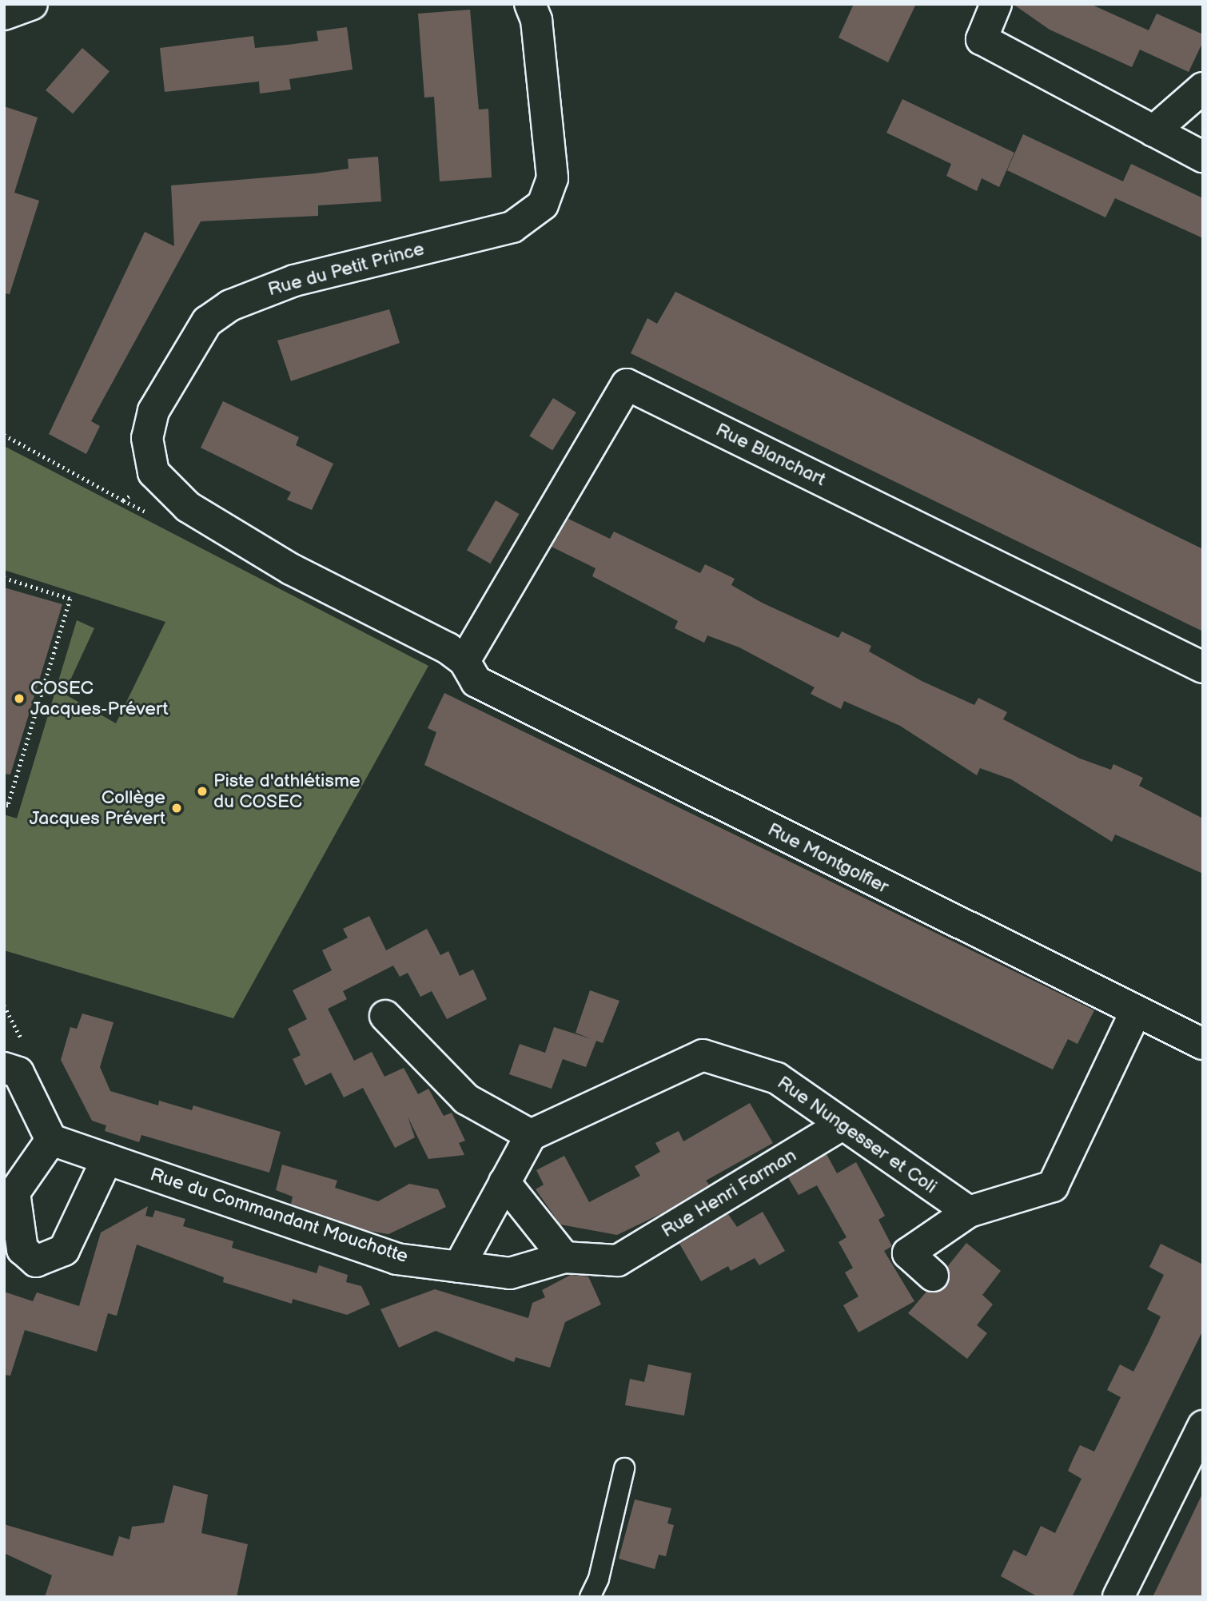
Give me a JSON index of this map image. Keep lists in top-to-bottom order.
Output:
{
  "streets": {
    "street": [
      "Rue du Petit Prince",
      "Rue Blanchart",
      "Rue Montgolfier",
      "Rue Nungesser et Coli",
      "Rue Henri Farman",
      "Rue du Commandant Mouchotte"
    ]
  },
  "crossings": [
    ["Rue Blanchart", "Rue Montgolfier"],
    ["Rue Nungesser et Coli", "Rue Henri Farman"],
    ["Rue Henri Farman", "Rue du Commandant Mouchotte"]
  ],
  "places": ["COSEC Jacques-Prévert", "Piste d'athlétisme du COSEC", "Collège Jacques Prévert"]
}
